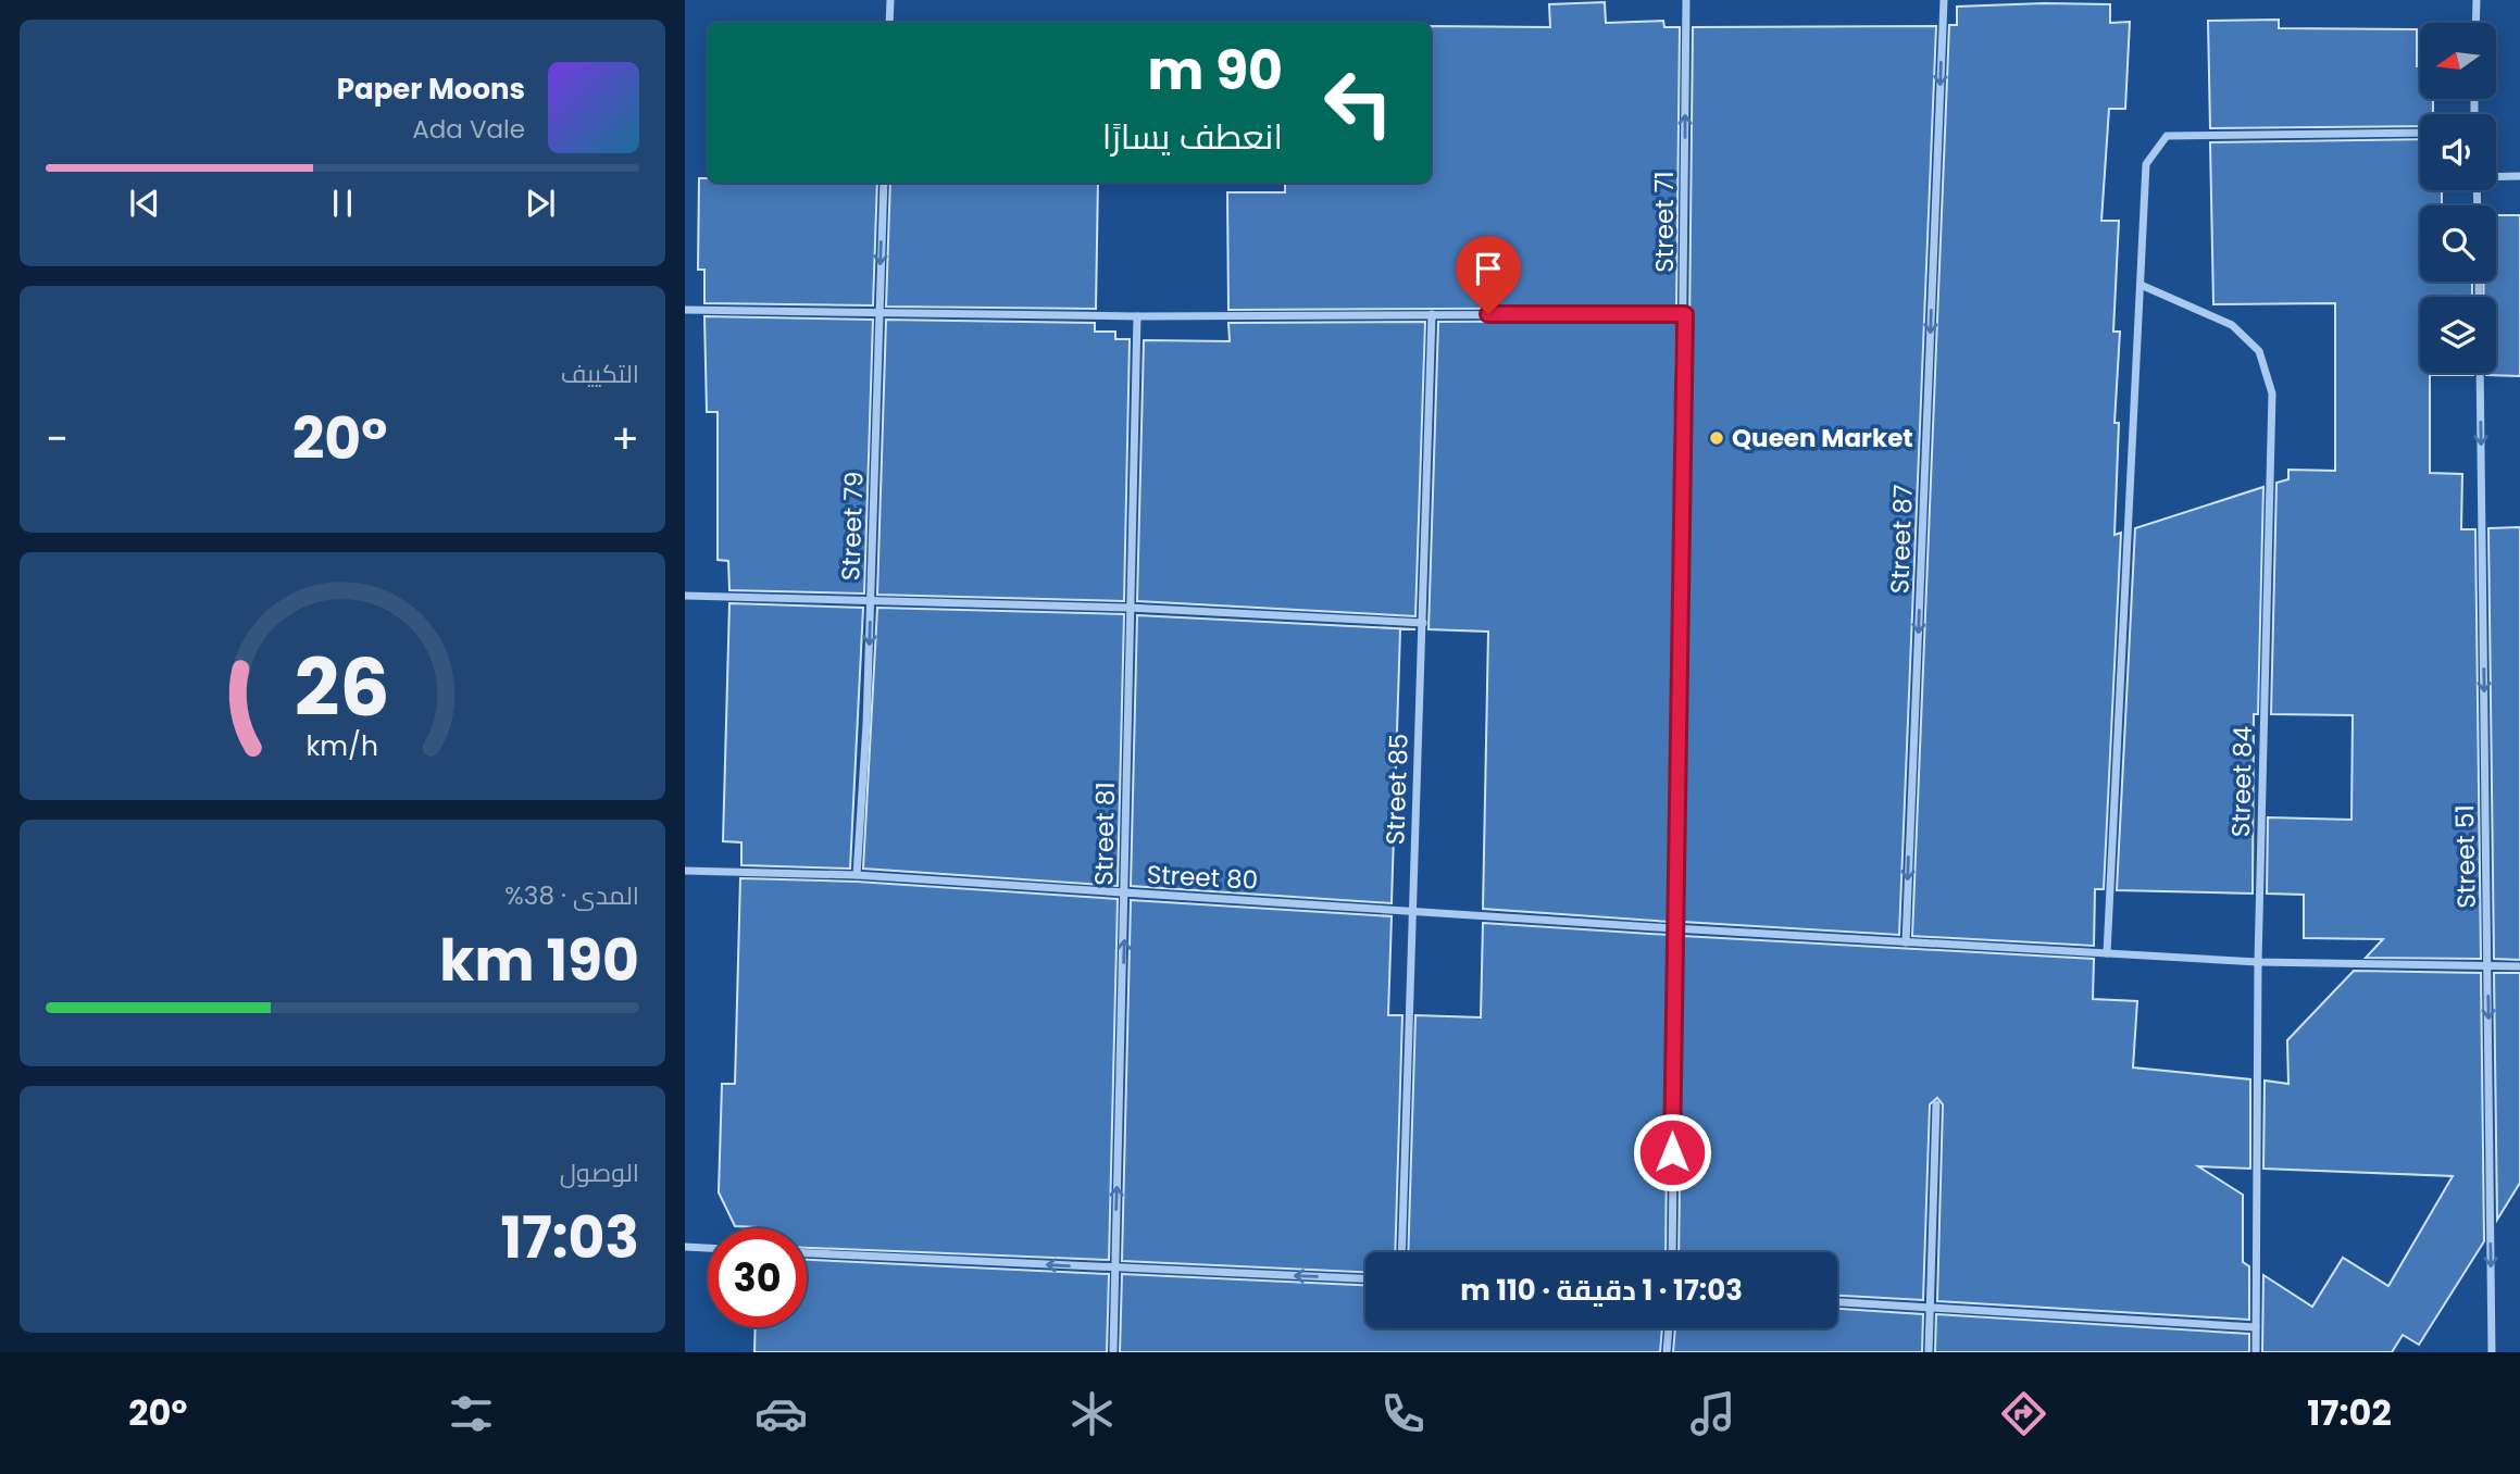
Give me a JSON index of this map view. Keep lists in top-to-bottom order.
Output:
{
  "streets": {
    "street": [
      "Street 71",
      "Street 79",
      "Street 87",
      "Street 84",
      "Street 85",
      "Street 81",
      "Street 51",
      "Street 80"
    ]
  },
  "crossings": [
    ["Street 71", "Street 80"],
    ["Street 79", "Street 80"],
    ["Street 87", "Street 80"],
    ["Street 84", "Street 80"],
    ["Street 85", "Street 80"],
    ["Street 81", "Street 80"],
    ["Street 51", "Street 80"]
  ],
  "one_way": [
    "Street 79",
    "Street 87",
    "Street 81",
    "Street 51"
  ],
  "places": ["Queen Market"],
  "north": "left",
  "page": {
    "turn": ["90 m", "انعطف يسارًا"],
    "song": ["Paper Moons", "Ada Vale"],
    "tile": [
      "التكييف",
      ["المدى · 38%", "190 km"],
      ["الوصول", "17:03"]
    ],
    "heat": ["−", "20°", "+"],
    "limit": "30",
    "trip": "17:03 · 1 دقيقة · 110 m",
    "tabs": ["17:02", "20°"],
    "gauge": ["26", "km/h"]
  }
}
